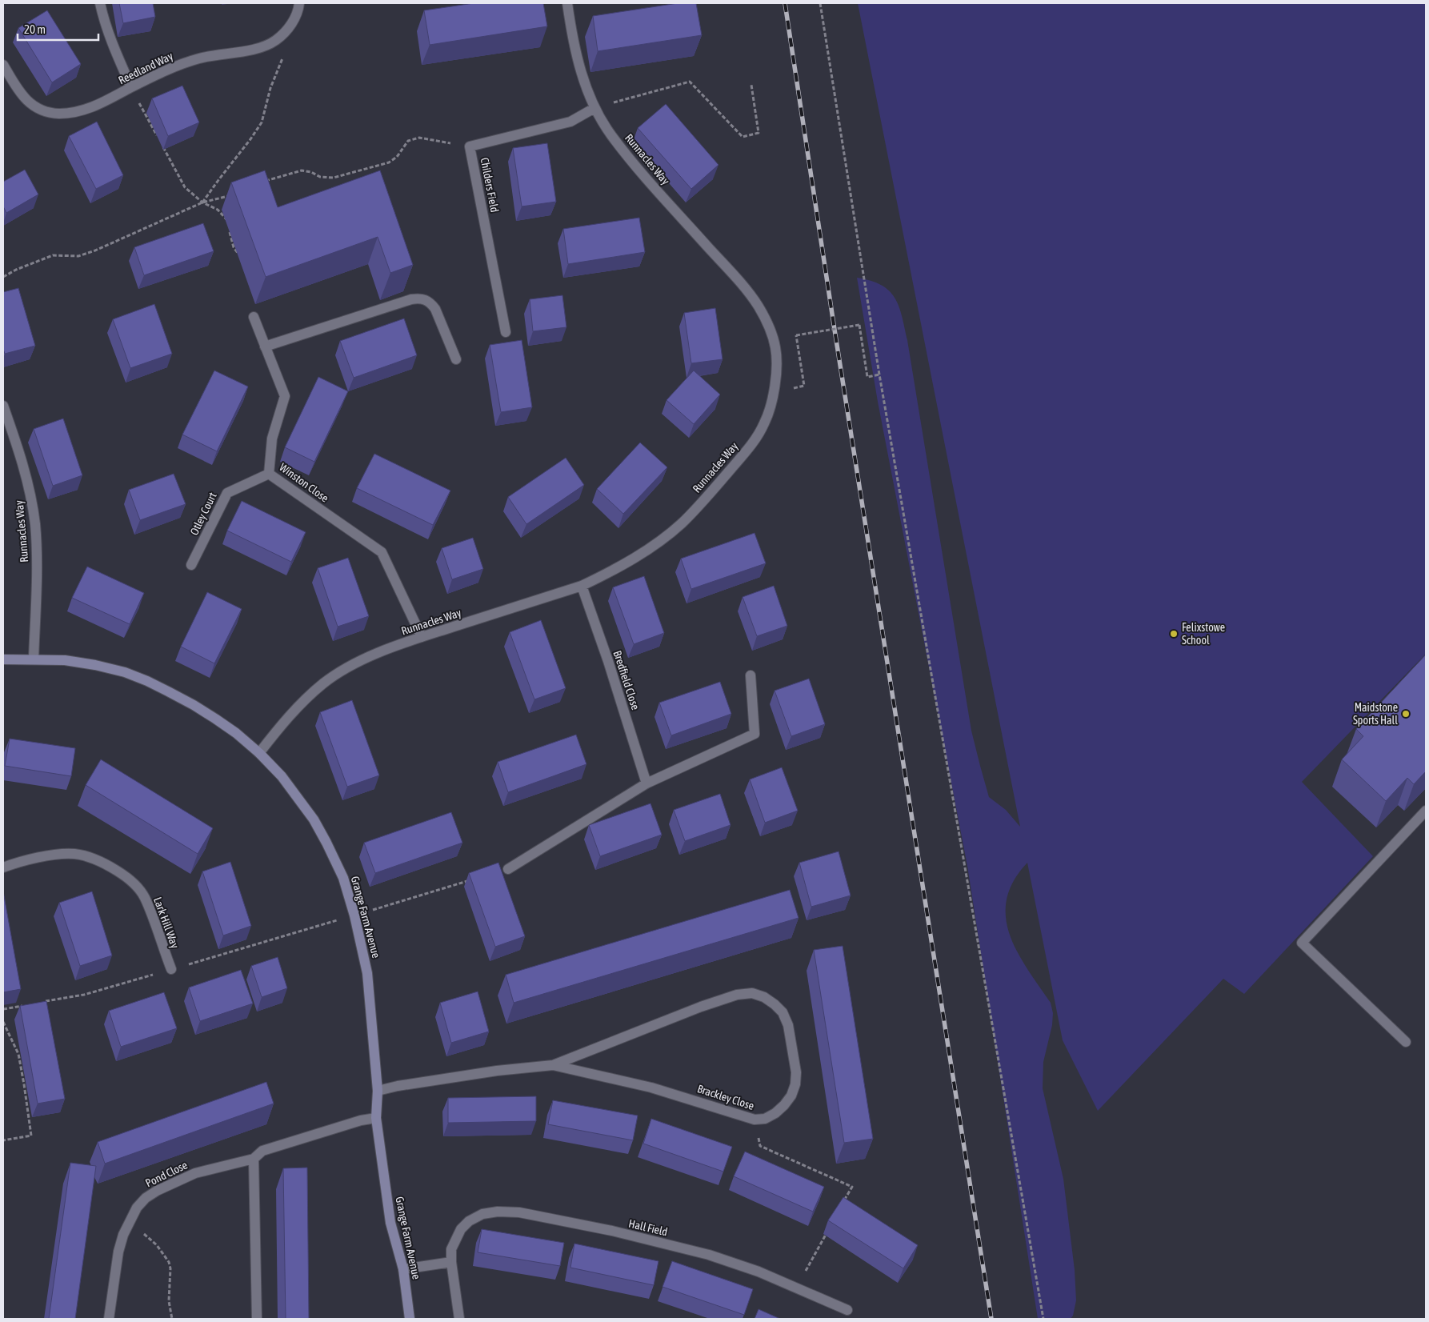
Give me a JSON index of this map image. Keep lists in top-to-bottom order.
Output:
{
  "streets": {
    "street": [
      "Reedland Way",
      "Runnacles Way",
      "Childers Field",
      "Winston Close",
      "Otley Court",
      "Bredfield Close",
      "Grange Farm Avenue",
      "Lark Hill Way",
      "Brackley Close",
      "Pond Close",
      "Hall Field"
    ]
  },
  "crossings": [
    ["Runnacles Way", "Childers Field"],
    ["Runnacles Way", "Winston Close"],
    ["Runnacles Way", "Bredfield Close"],
    ["Runnacles Way", "Grange Farm Avenue"],
    ["Winston Close", "Otley Court"],
    ["Grange Farm Avenue", "Brackley Close"],
    ["Grange Farm Avenue", "Pond Close"]
  ],
  "places": ["Felixstowe School", "Maidstone Sports Hall"],
  "scale_bar": "20 m"
}
